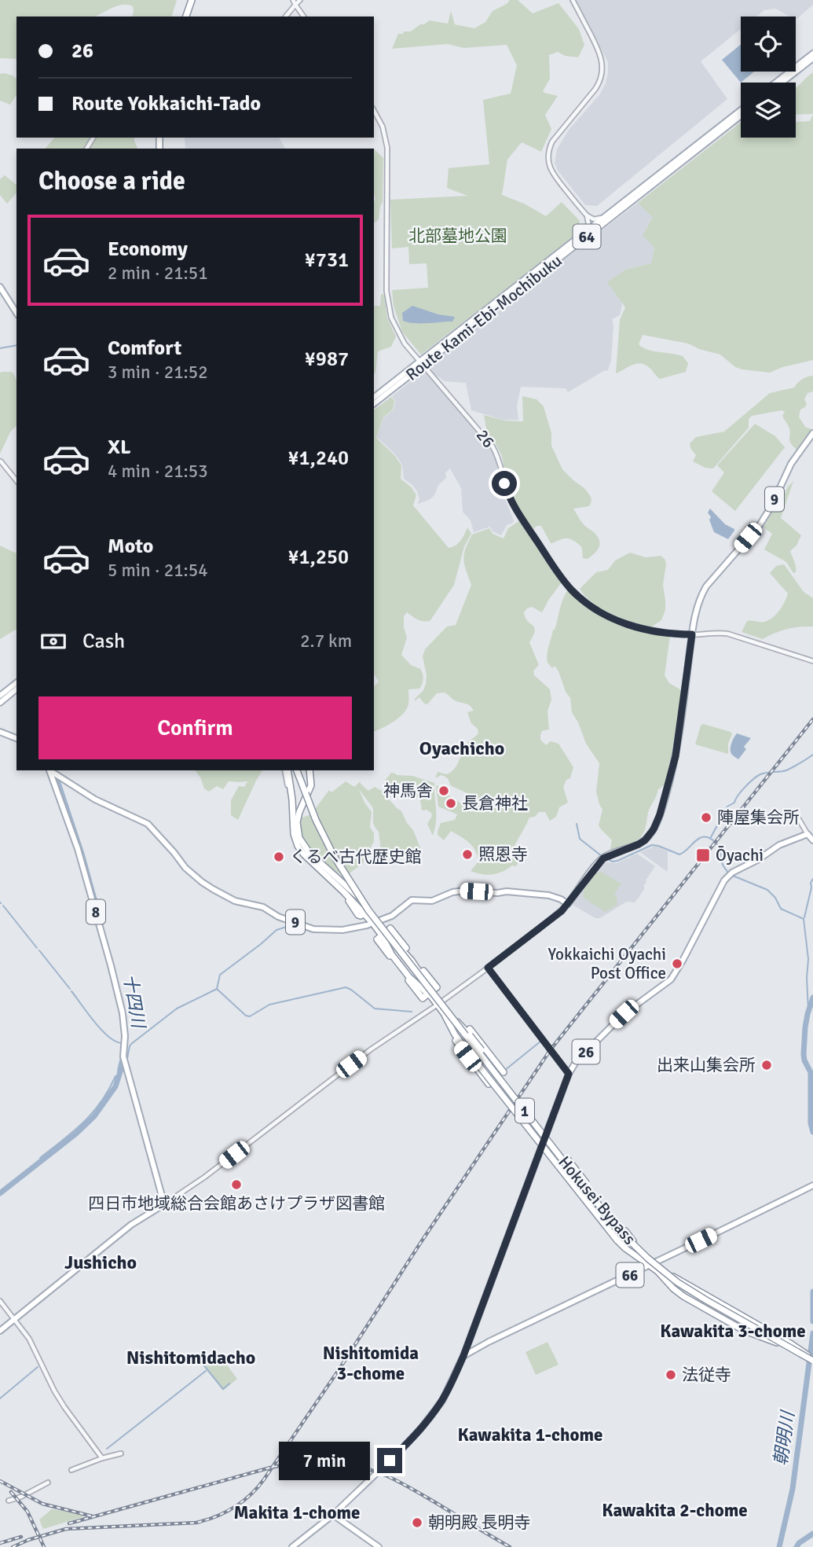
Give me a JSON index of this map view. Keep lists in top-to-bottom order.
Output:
{
  "streets": {
    "highway": ["1", "Hokusei Bypass"],
    "main road": [
      "64",
      "Route Kami-Ebi-Mochibuku",
      "26",
      "9",
      "8",
      "66"
    ]
  },
  "crossings": [
    ["Route Kami-Ebi-Mochibuku", "26"],
    ["26", "9"],
    ["26", "66"],
    ["9", "8"],
    ["1", "Hokusei Bypass"],
    ["1", "66"]
  ],
  "districts": [
    "Oyachicho",
    "Jushicho",
    "Kawakita 3-chome",
    "Nishitomida 3-chome",
    "Nishitomidacho",
    "Kawakita 1-chome",
    "Kawakita 2-chome",
    "Makita 1-chome"
  ],
  "water": ["十四川", "朝明川"],
  "parks": ["北部墓地公園"],
  "places": {
    "other": [
      "神馬舎",
      "長倉神社",
      "陣屋集会所",
      "照恩寺",
      "くるべ古代歴史館",
      "Yokkaichi Oyachi Post Office",
      "出来山集会所",
      "四日市地域総合会館あさけプラザ図書館",
      "法従寺",
      "朝明殿 長明寺"
    ],
    "transit": ["Ōyachi"]
  },
  "page": {
    "banner": ["26", "Route Yokkaichi-Tado"],
    "heading": "Choose a ride",
    "list": [
      {
        "name": "Economy",
        "note": "2 min · 21:51",
        "value": "¥731"
      },
      {
        "name": "Comfort",
        "note": "3 min · 21:52",
        "value": "¥987"
      },
      {
        "name": "XL",
        "note": "4 min · 21:53",
        "value": "¥1,240"
      },
      {
        "name": "Moto",
        "note": "5 min · 21:54",
        "value": "¥1,250"
      }
    ],
    "pay": ["Cash", "2.7 km"],
    "buttons": "Confirm",
    "bubble": "7 min"
  }
}
